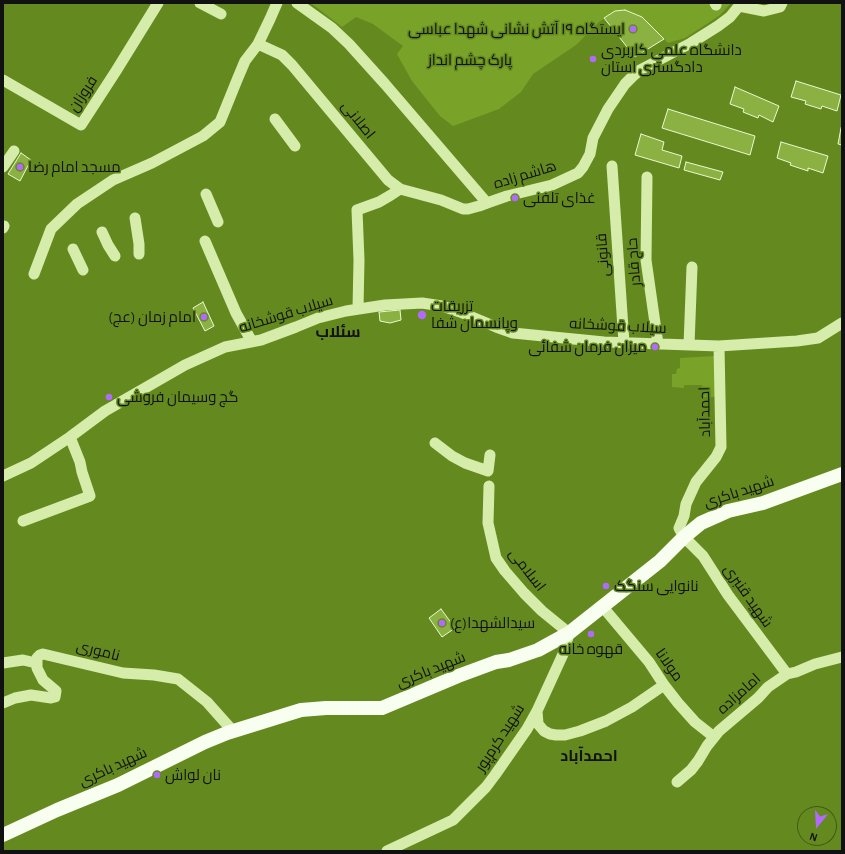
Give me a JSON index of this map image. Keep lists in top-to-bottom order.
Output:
{
  "streets": {
    "main road": ["شهید باکری"],
    "street": [
      "فروزان",
      "اصلانی",
      "هاشم زاده",
      "قانونی",
      "حاج قادر",
      "سیلاب قوشخانه",
      "احمدآباد",
      "اسلامی",
      "شهید قنبری",
      "ناموری",
      "مولانا",
      "امامزاده",
      "شهید کرم‌پور"
    ]
  },
  "crossings": [
    ["اصلانی", "هاشم زاده"],
    ["قانونی", "سیلاب قوشخانه"],
    ["حاج قادر", "سیلاب قوشخانه"],
    ["سیلاب قوشخانه", "احمدآباد"],
    ["احمدآباد", "شهید باکری"],
    ["احمدآباد", "شهید قنبری"],
    ["شهید باکری", "اسلامی"],
    ["شهید باکری", "شهید قنبری"],
    ["شهید باکری", "ناموری"],
    ["شهید باکری", "مولانا"],
    ["شهید باکری", "شهید کرم‌پور"],
    ["اسلامی", "شهید کرم‌پور"],
    ["شهید قنبری", "امامزاده"],
    ["مولانا", "امامزاده"]
  ],
  "districts": ["سئلاب", "احمدآباد"],
  "parks": ["پارک چشم انداز"],
  "places": [
    "ایستگاه ۱۹ آتش نشانی شهدا عباسی",
    "دانشگاه علمی کاربردی دادگستری استان",
    "مسجد امام رضا",
    "غذای تلفنی",
    "تزریقات وپانسمان شفا",
    "امام زمان (عج)",
    "میزان فرمان شفائی",
    "گچ وسیمان فروشی",
    "نانوایی سنگک",
    "سیدالشهدا(ع)",
    "قهوه خانه",
    "نان لواش"
  ],
  "north": "bottom"
}
